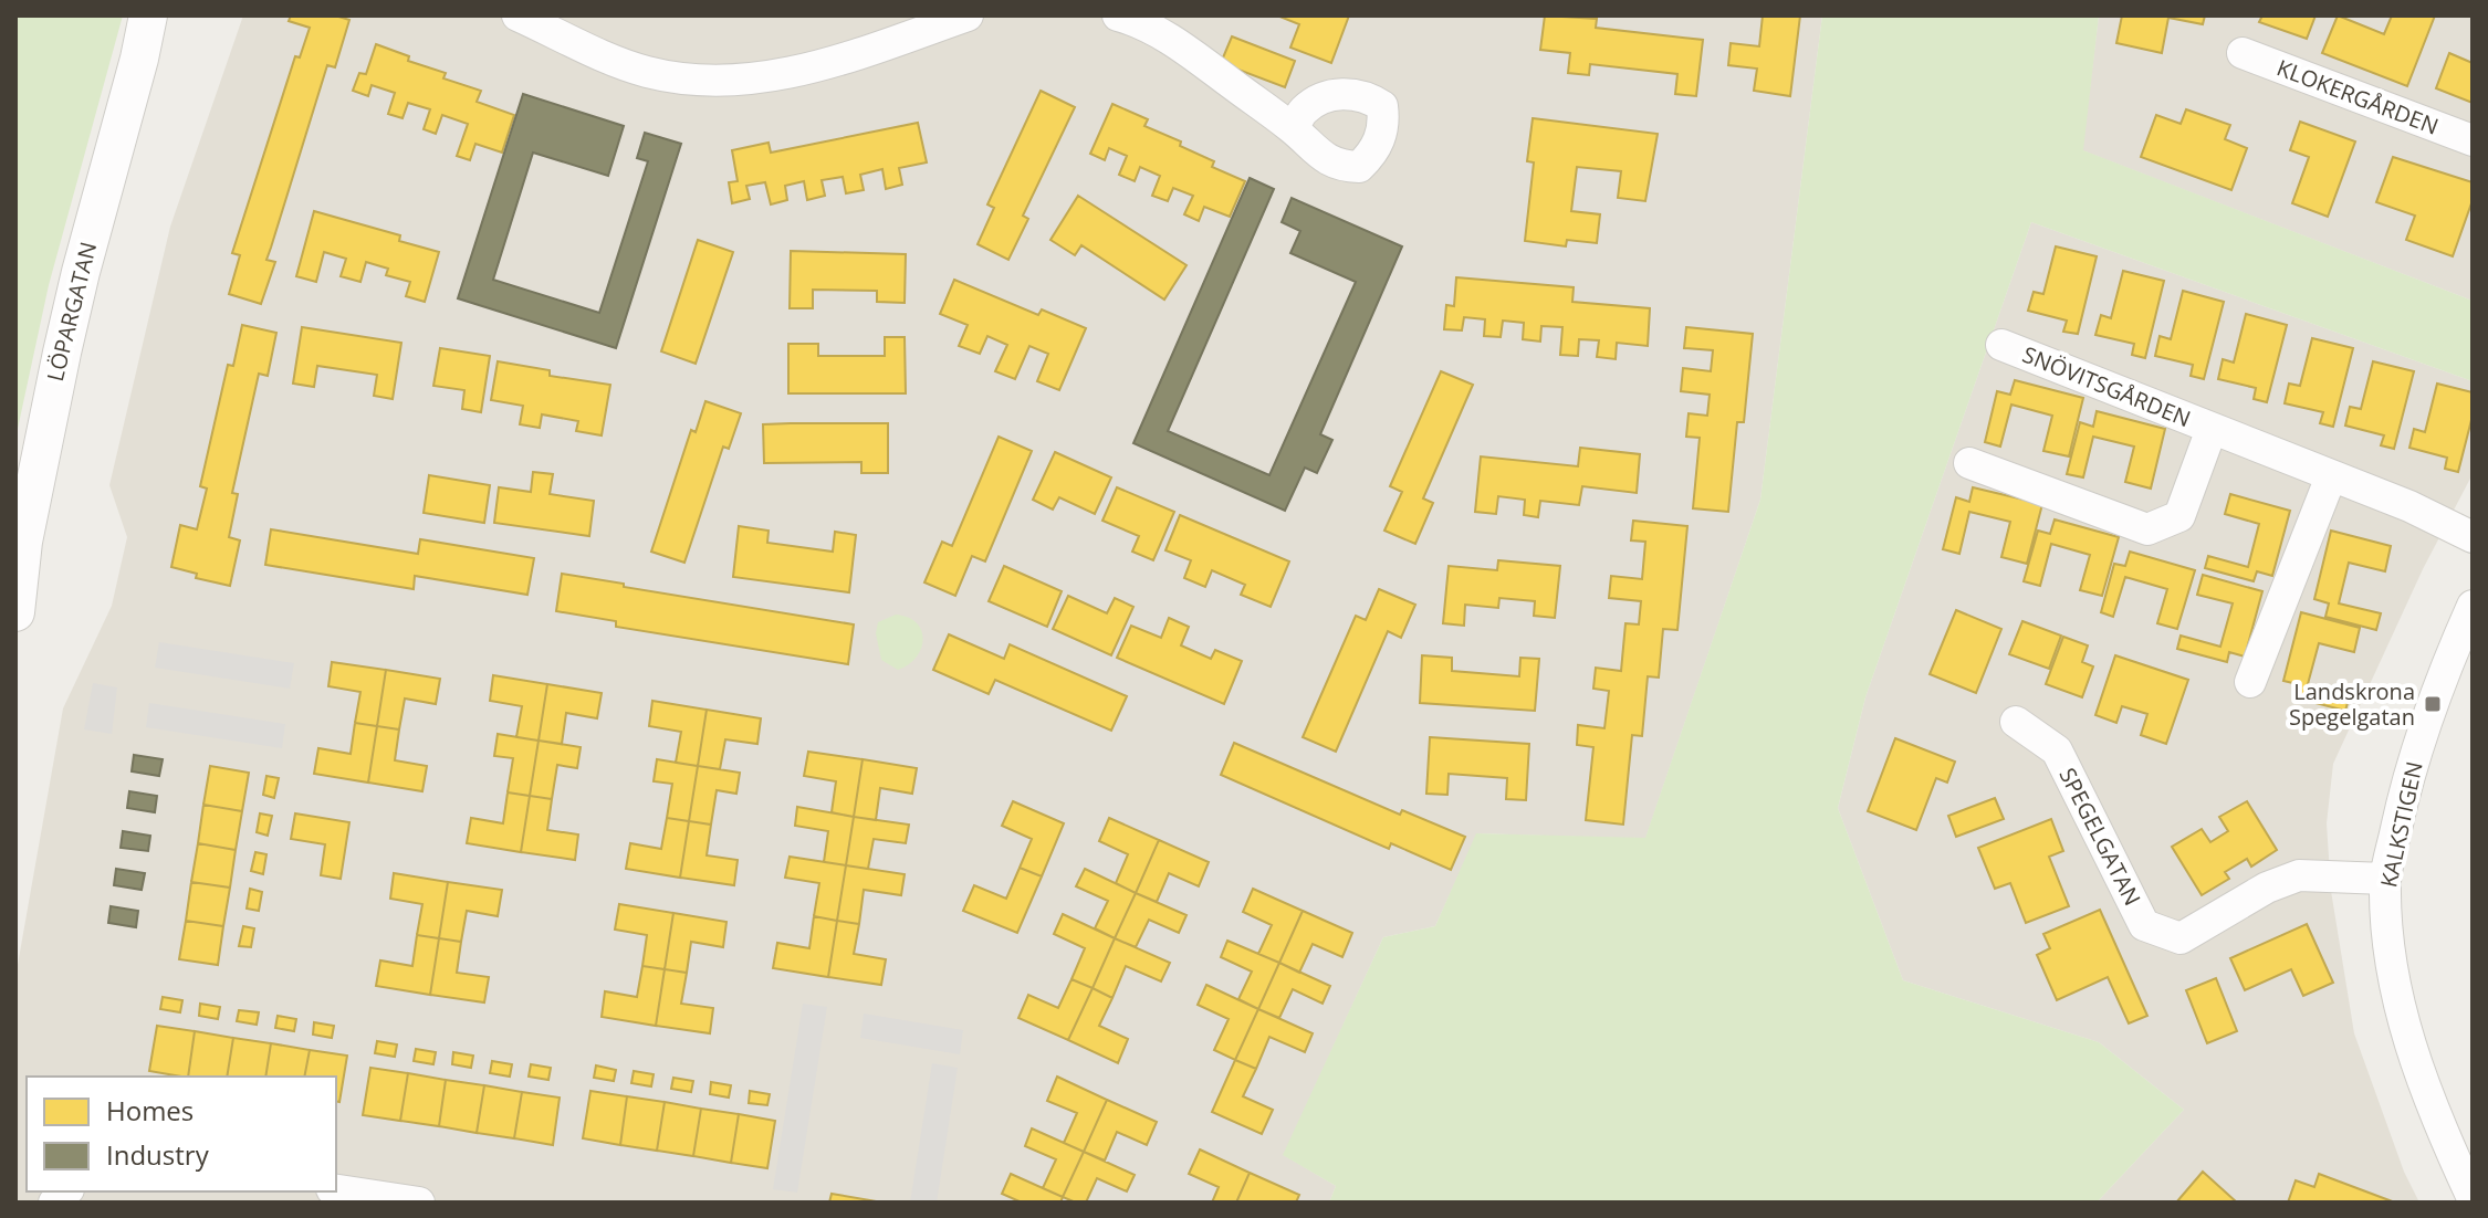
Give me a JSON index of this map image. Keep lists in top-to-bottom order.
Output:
{
  "streets": {
    "street": [
      "KLOKERGÅRDEN",
      "LÖPARGATAN",
      "SNÖVITSGÅRDEN",
      "KALKSTIGEN",
      "SPEGELGATAN"
    ]
  },
  "crossings": [
    ["KALKSTIGEN", "SPEGELGATAN"]
  ],
  "places": {
    "transit": ["Landskrona Spegelgatan"]
  },
  "legend": ["Homes", "Industry"]
}
